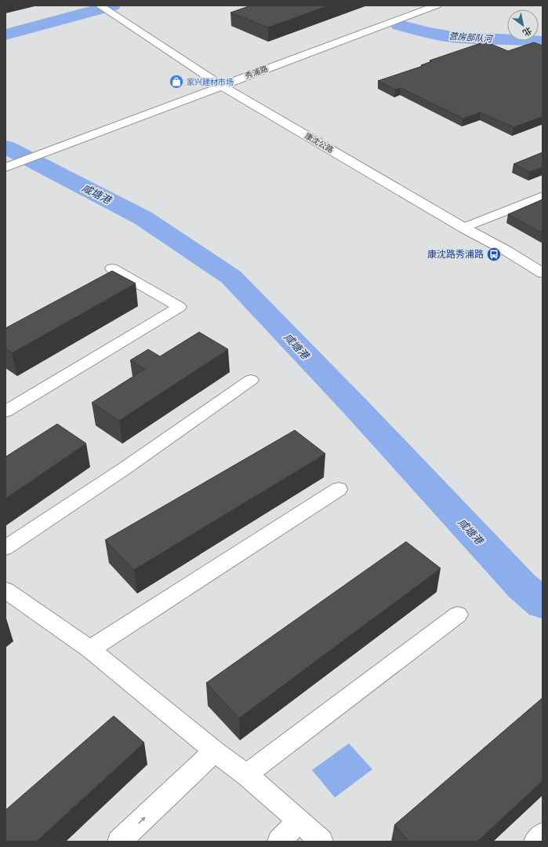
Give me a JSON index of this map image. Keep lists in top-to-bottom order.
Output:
{
  "streets": {
    "street": ["秀浦路", "康沈公路"]
  },
  "crossings": [
    ["秀浦路", "康沈公路"]
  ],
  "water": ["营房部队河", "咸塘港"],
  "places": {
    "shop": ["家兴建材市场"],
    "bus stop": ["康沈路秀浦路"]
  },
  "north": "bottom right"
}
